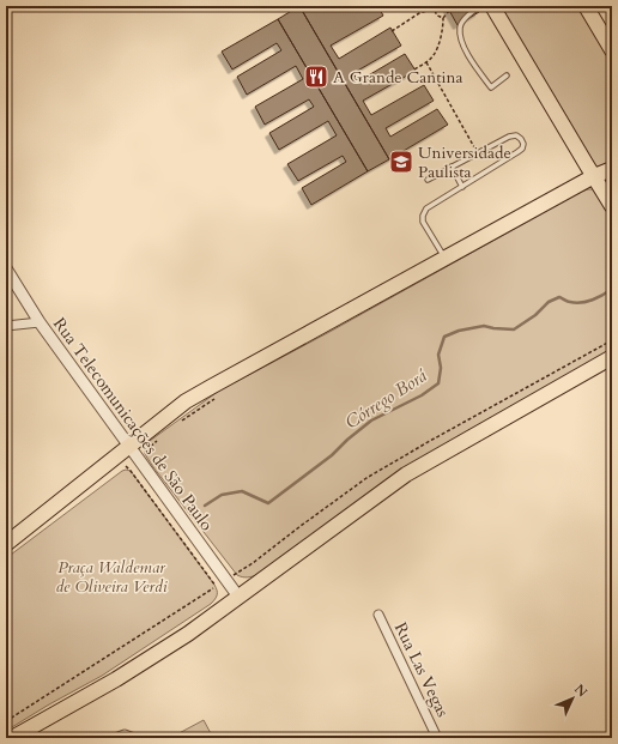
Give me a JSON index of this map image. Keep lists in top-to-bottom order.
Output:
{
  "streets": {
    "street": ["Rua Telecomunicações de São Paulo", "Rua Las Vegas"]
  },
  "water": ["Córrego Borá"],
  "parks": ["Praça Waldemar de Oliveira Verdi"],
  "places": {
    "restaurant": ["A Grande Cantina"],
    "school or university": ["Universidade Paulista"]
  },
  "north": "top right"
}
